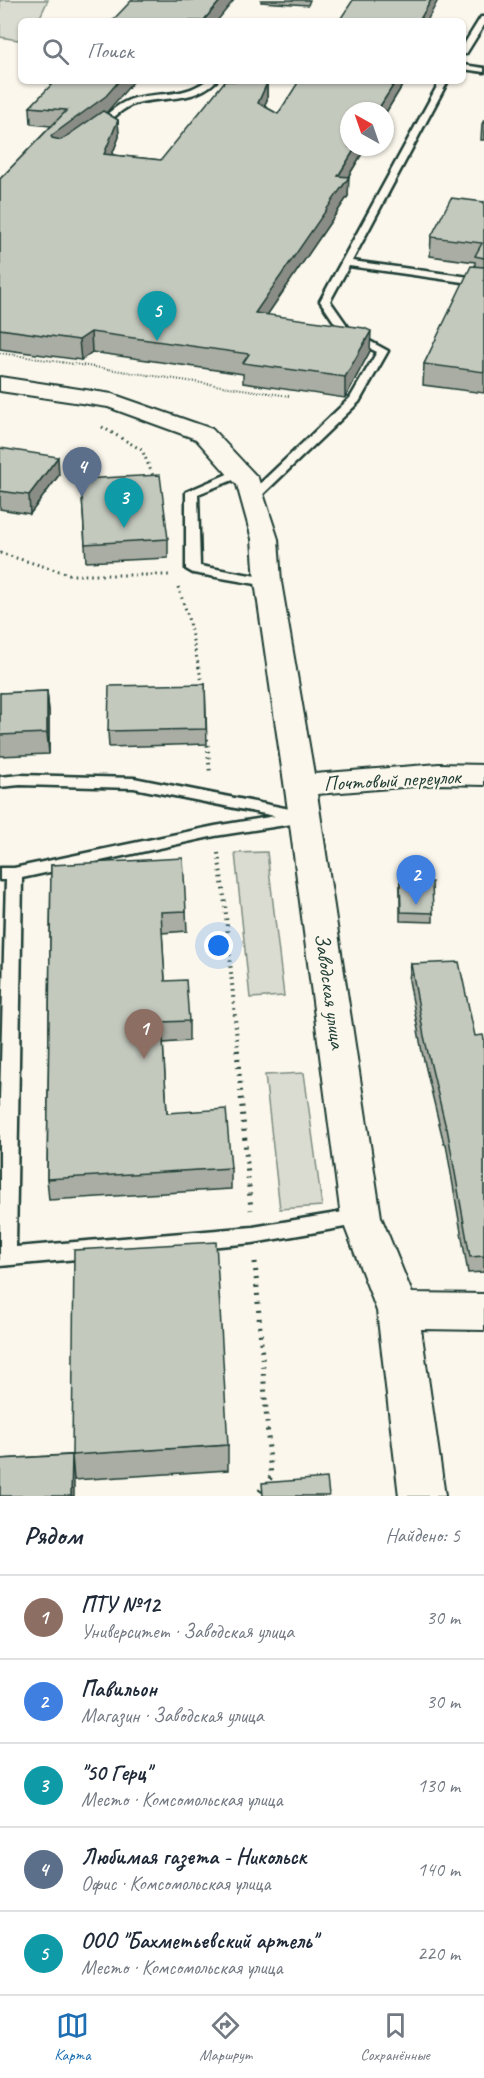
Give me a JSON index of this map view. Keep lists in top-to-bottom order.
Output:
{
  "streets": {
    "street": ["Почтовый переулок", "Заводская улица"]
  },
  "crossings": [
    ["Почтовый переулок", "Заводская улица"]
  ],
  "north": "top left",
  "page": {
    "search": "Поиск",
    "pins": [
      "5",
      "4",
      "3",
      "2",
      "1"
    ],
    "heading": ["Рядом", "Найдено: 5"],
    "list": [
      {
        "mark": "1",
        "name": "ПТУ №12",
        "note": "Университет · Заводская улица",
        "value": "30 m"
      },
      {
        "mark": "2",
        "name": "Павильон",
        "note": "Магазин · Заводская улица",
        "value": "30 m"
      },
      {
        "mark": "3",
        "name": "\"50 Герц\"",
        "note": "Место · Комсомольская улица",
        "value": "130 m"
      },
      {
        "mark": "4",
        "name": "Любимая газета - Никольск",
        "note": "Офис · Комсомольская улица",
        "value": "140 m"
      },
      {
        "mark": "5",
        "name": "ООО \"Бахметьевский артель\"",
        "note": "Место · Комсомольская улица",
        "value": "220 m"
      }
    ],
    "nav": ["Карта", "Маршрут", "Сохранённые"]
  }
}
